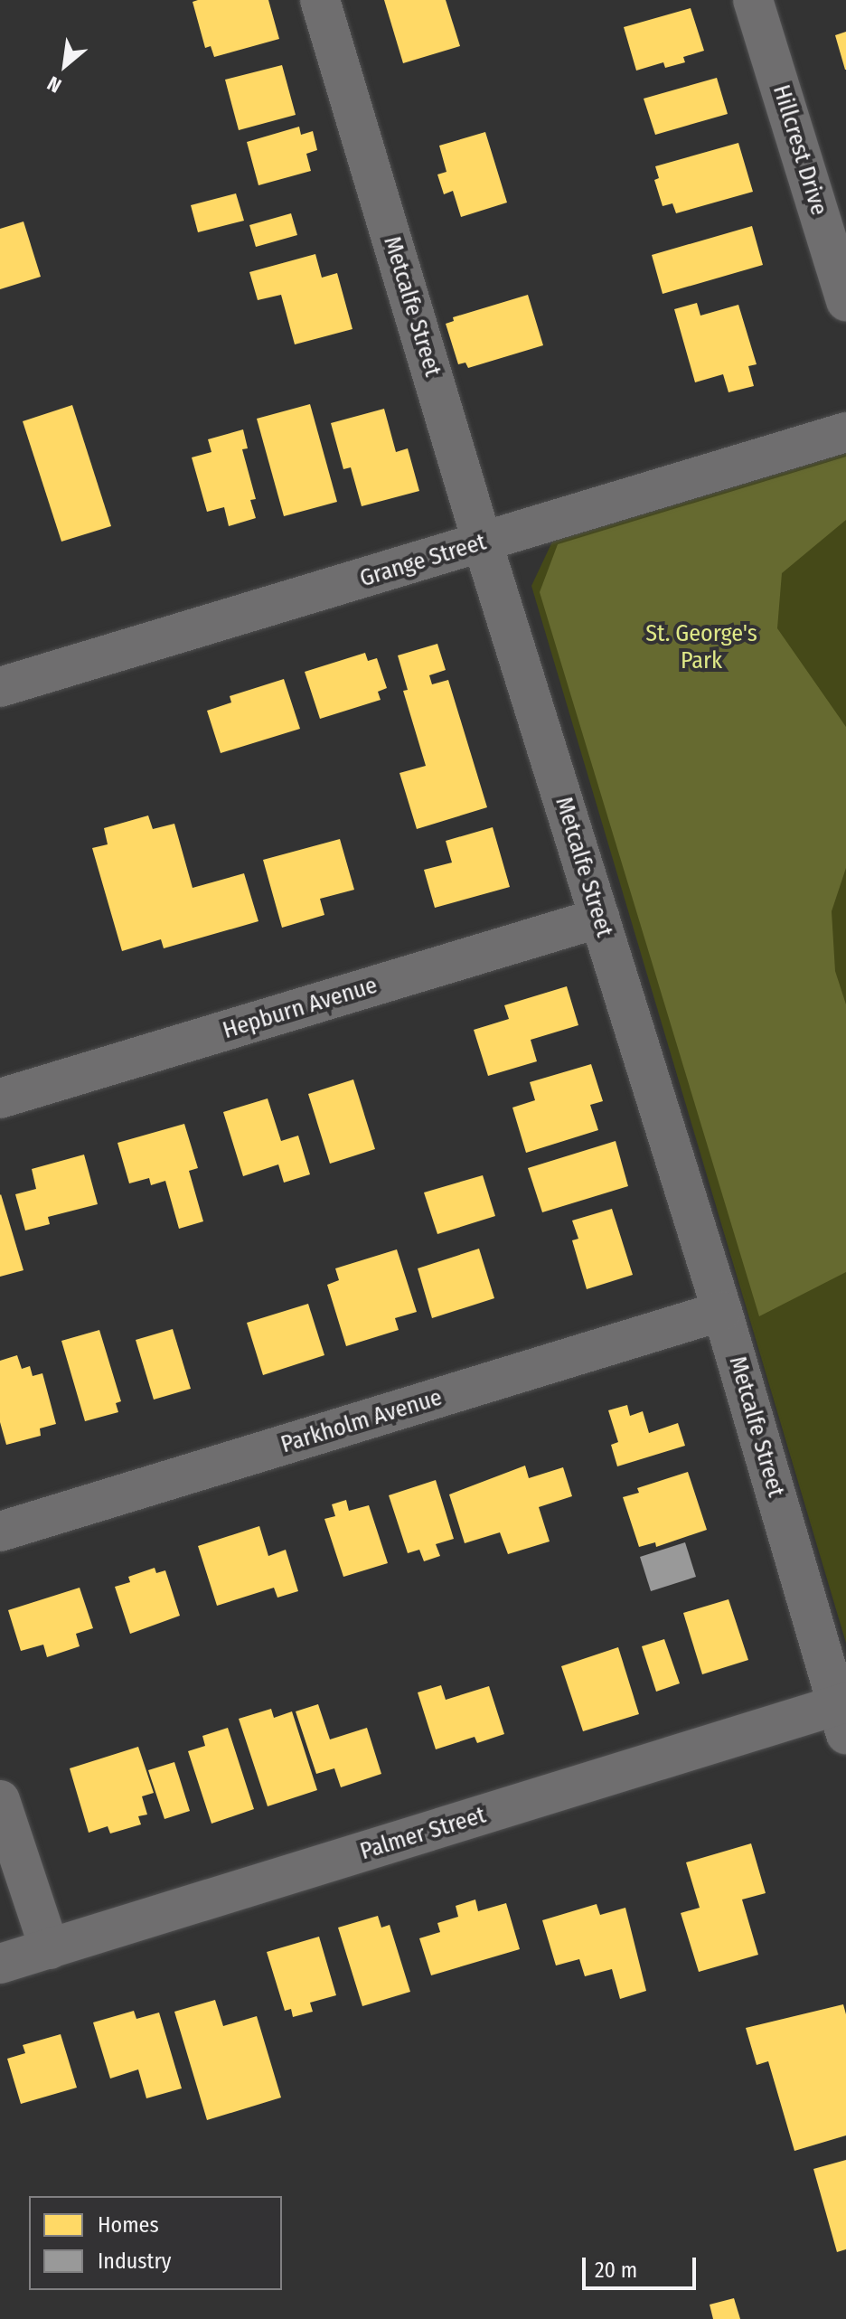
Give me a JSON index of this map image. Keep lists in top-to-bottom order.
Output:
{
  "streets": {
    "street": [
      "Hillcrest Drive",
      "Metcalfe Street",
      "Grange Street",
      "Hepburn Avenue",
      "Parkholm Avenue",
      "Palmer Street"
    ]
  },
  "crossings": [
    ["Metcalfe Street", "Grange Street"],
    ["Metcalfe Street", "Hepburn Avenue"],
    ["Metcalfe Street", "Parkholm Avenue"],
    ["Metcalfe Street", "Palmer Street"]
  ],
  "parks": ["St. George's Park"],
  "legend": ["Homes", "Industry"],
  "scale_bar": "20 m",
  "north": "bottom left"
}
